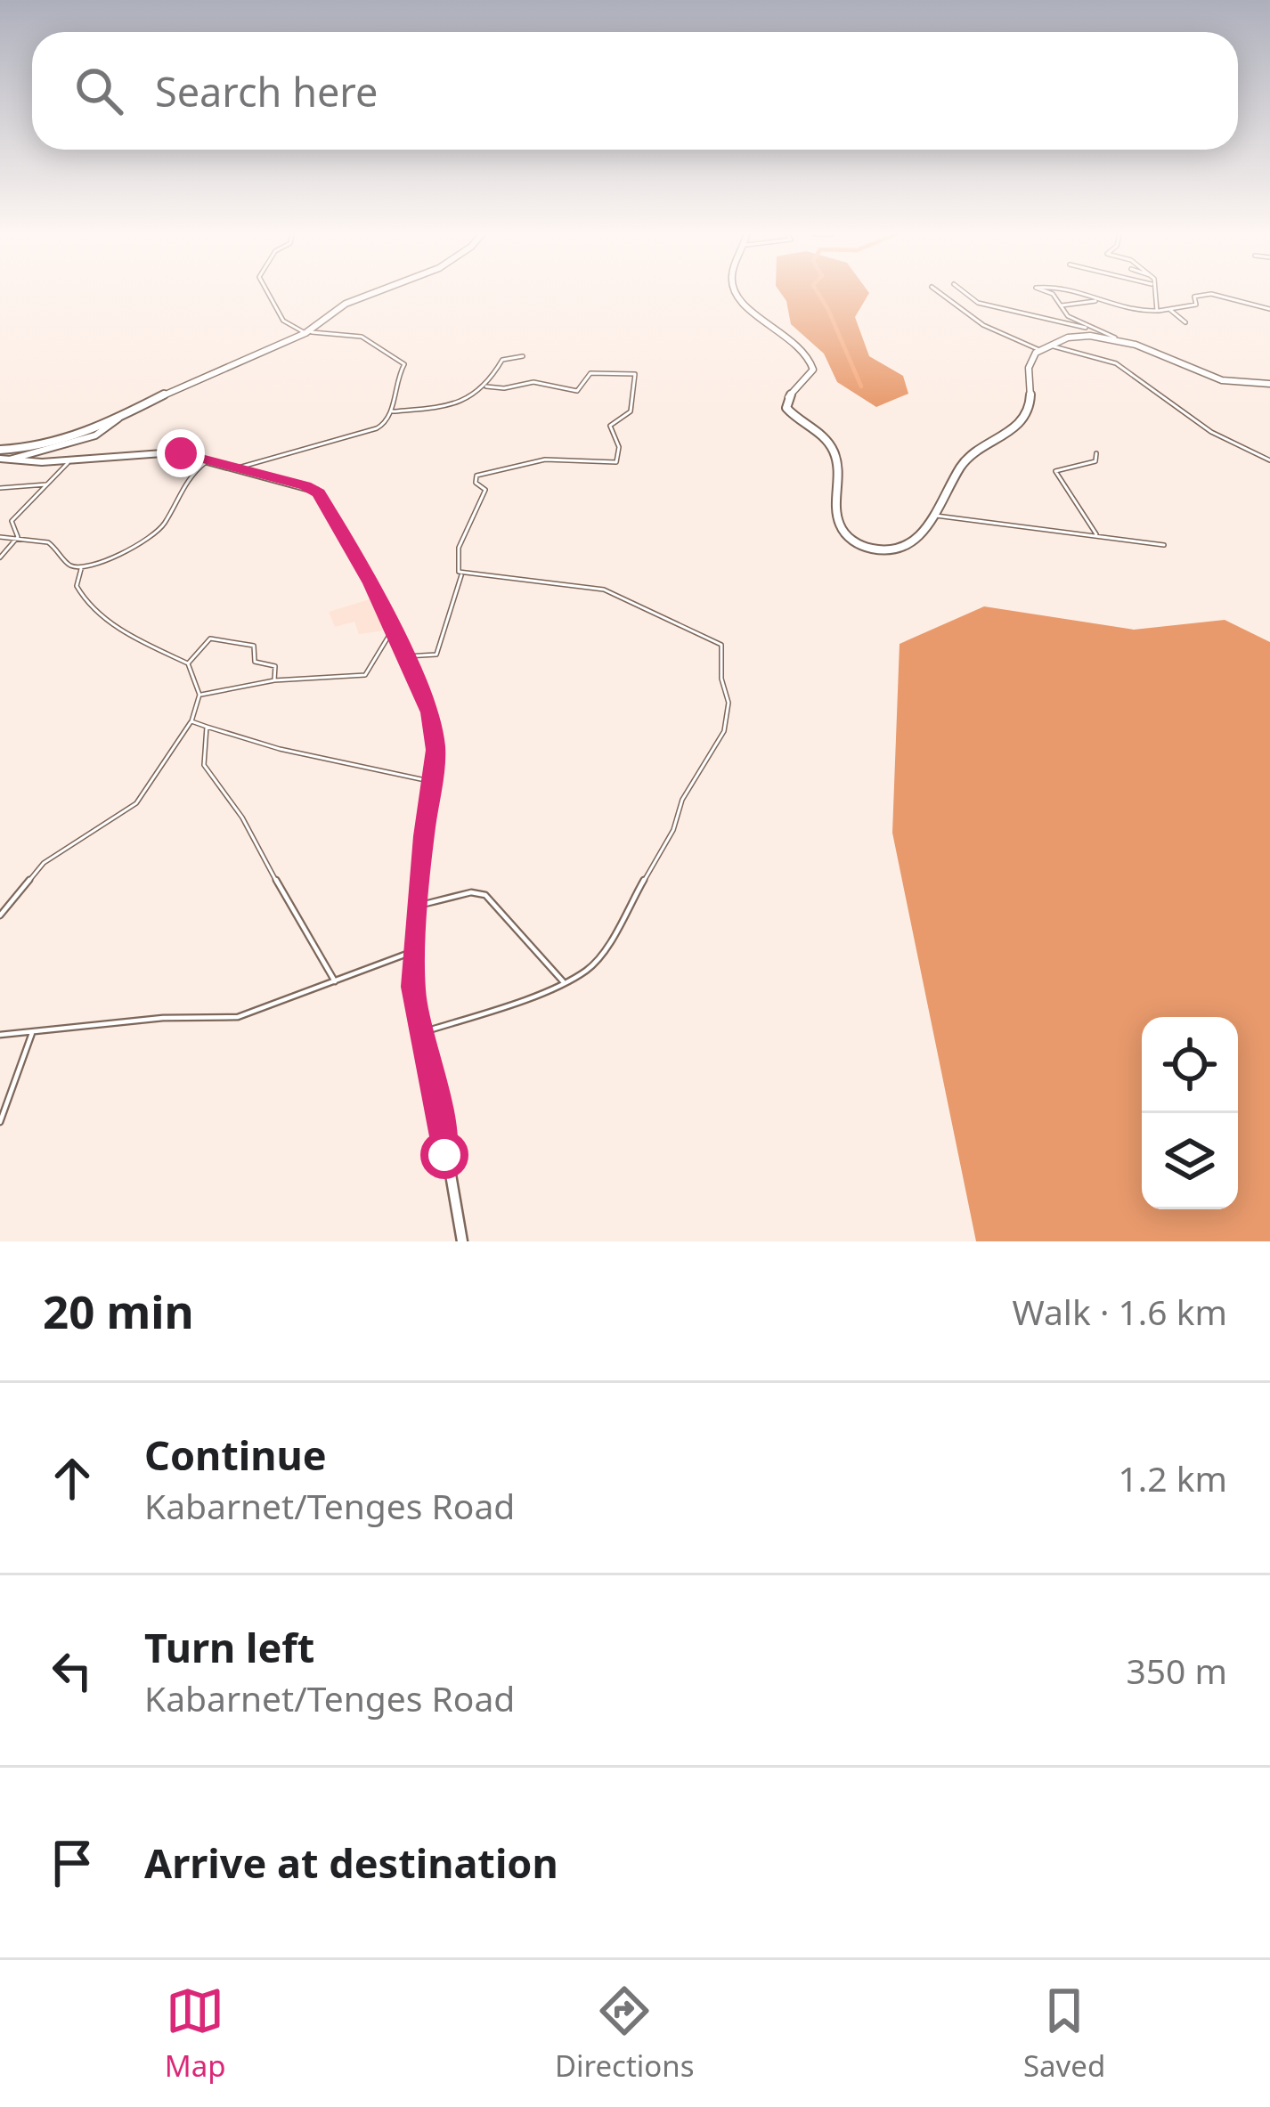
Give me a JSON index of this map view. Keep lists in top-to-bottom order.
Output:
{
  "page": {
    "search": "Search here",
    "heading": ["20 min", "Walk · 1.6 km"],
    "list": [
      ["Continue", "Kabarnet/Tenges Road", "1.2 km"],
      ["Turn left", "Kabarnet/Tenges Road", "350 m"],
      "Arrive at destination"
    ],
    "nav": ["Map", "Directions", "Saved"]
  }
}
